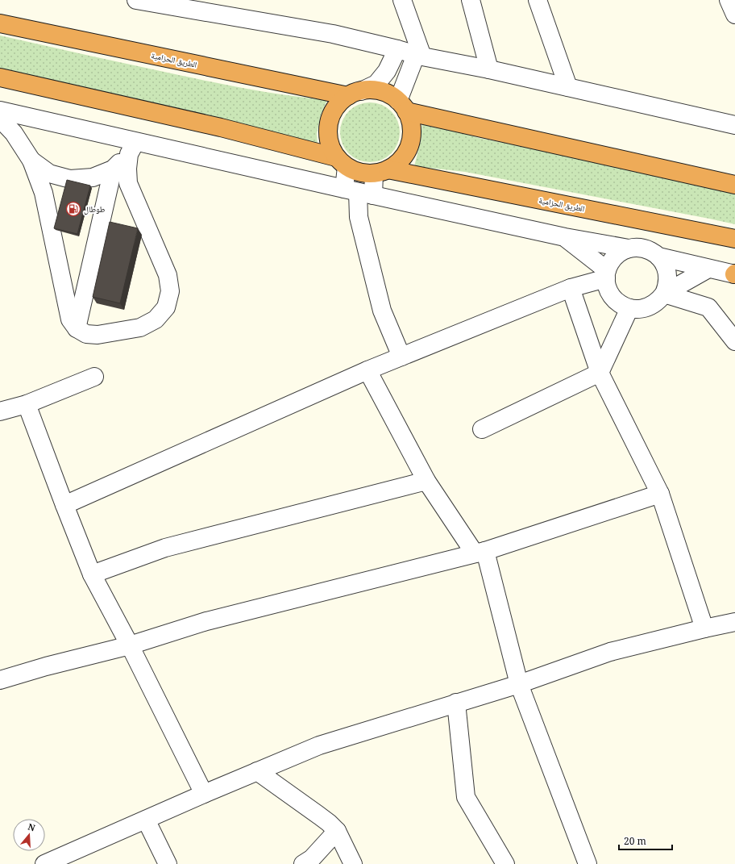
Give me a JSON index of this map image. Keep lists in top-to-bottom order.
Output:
{
  "streets": {
    "highway": ["الطريق الحزامية"]
  },
  "places": {
    "fuel station": ["طوطال"]
  },
  "scale_bar": "20 m",
  "north": "top"
}
